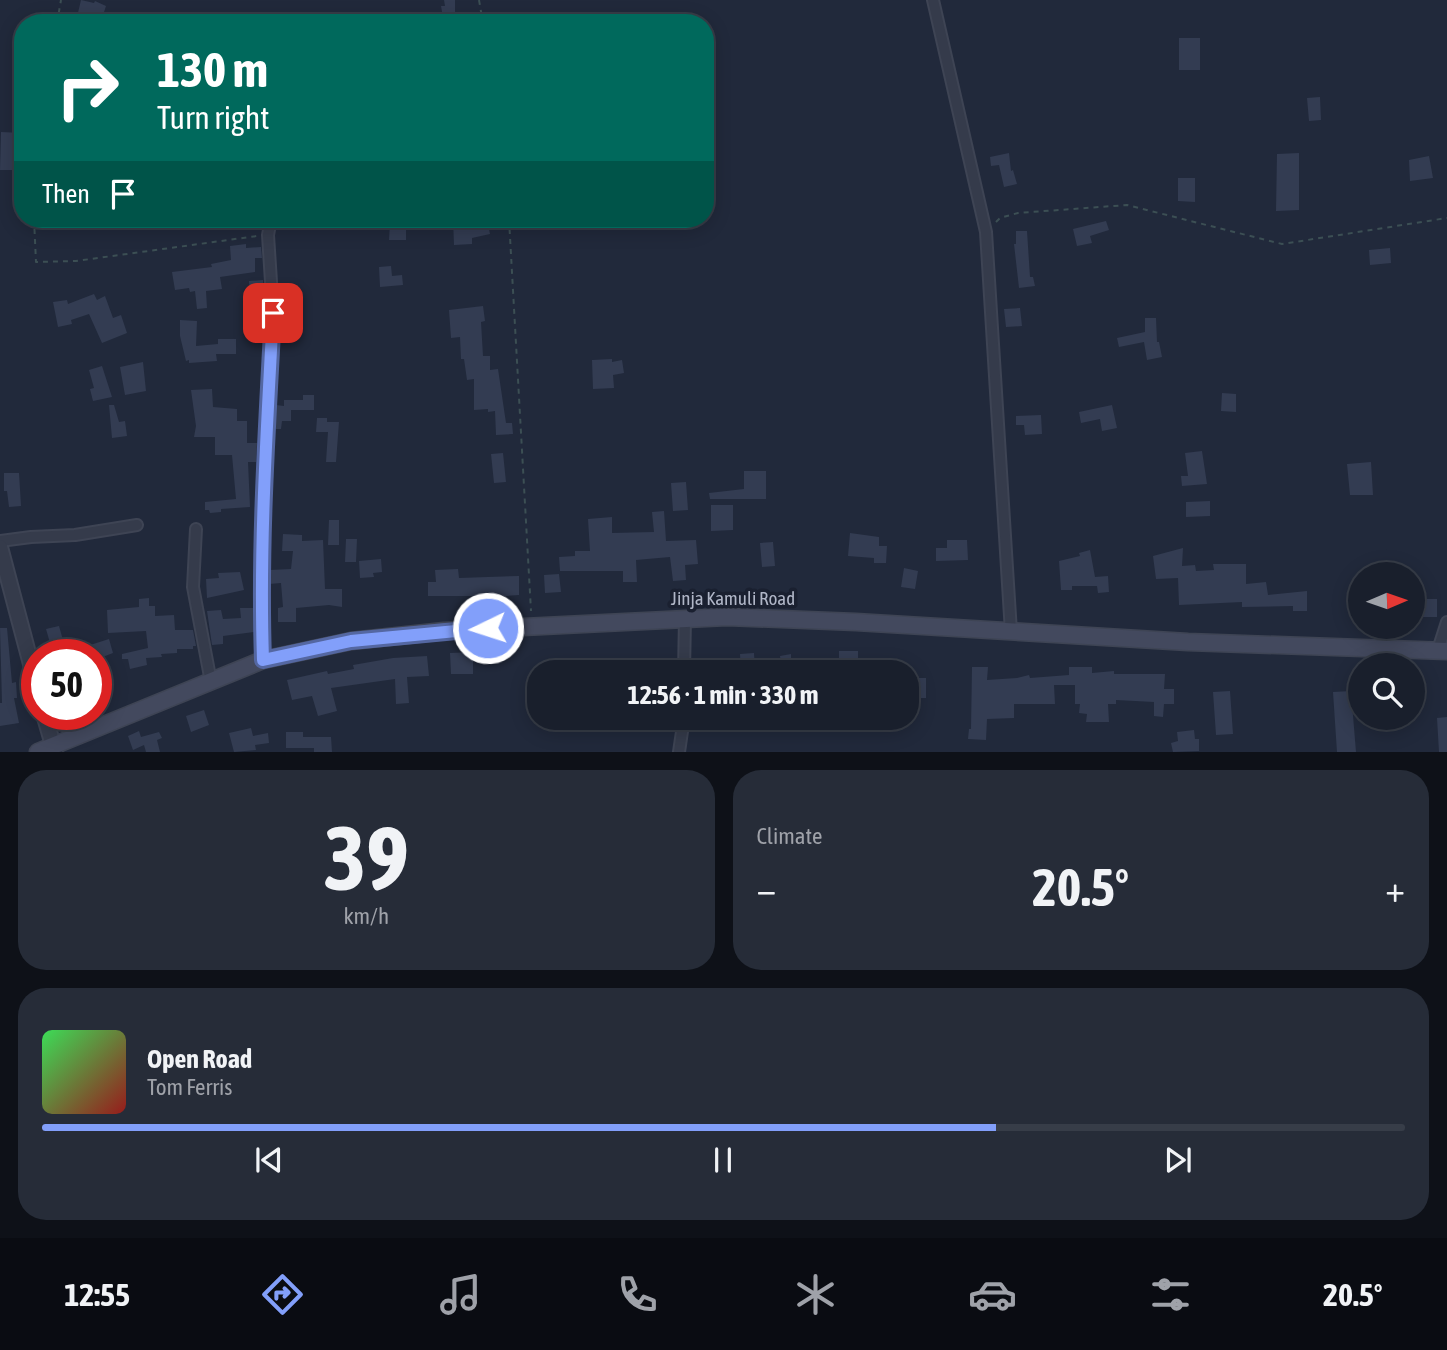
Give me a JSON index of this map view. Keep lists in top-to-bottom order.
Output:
{
  "streets": {
    "main road": ["Jinja Kamuli Road"]
  },
  "north": "right",
  "page": {
    "turn": ["130 m", "Turn right"],
    "then": "Then",
    "limit": "50",
    "trip": "12:56 · 1 min · 330 m",
    "tile": [
      ["39", "km/h"],
      "Climate"
    ],
    "heat": ["−", "20.5°", "+"],
    "song": ["Open Road", "Tom Ferris"],
    "tabs": ["12:55", "20.5°"]
  }
}
